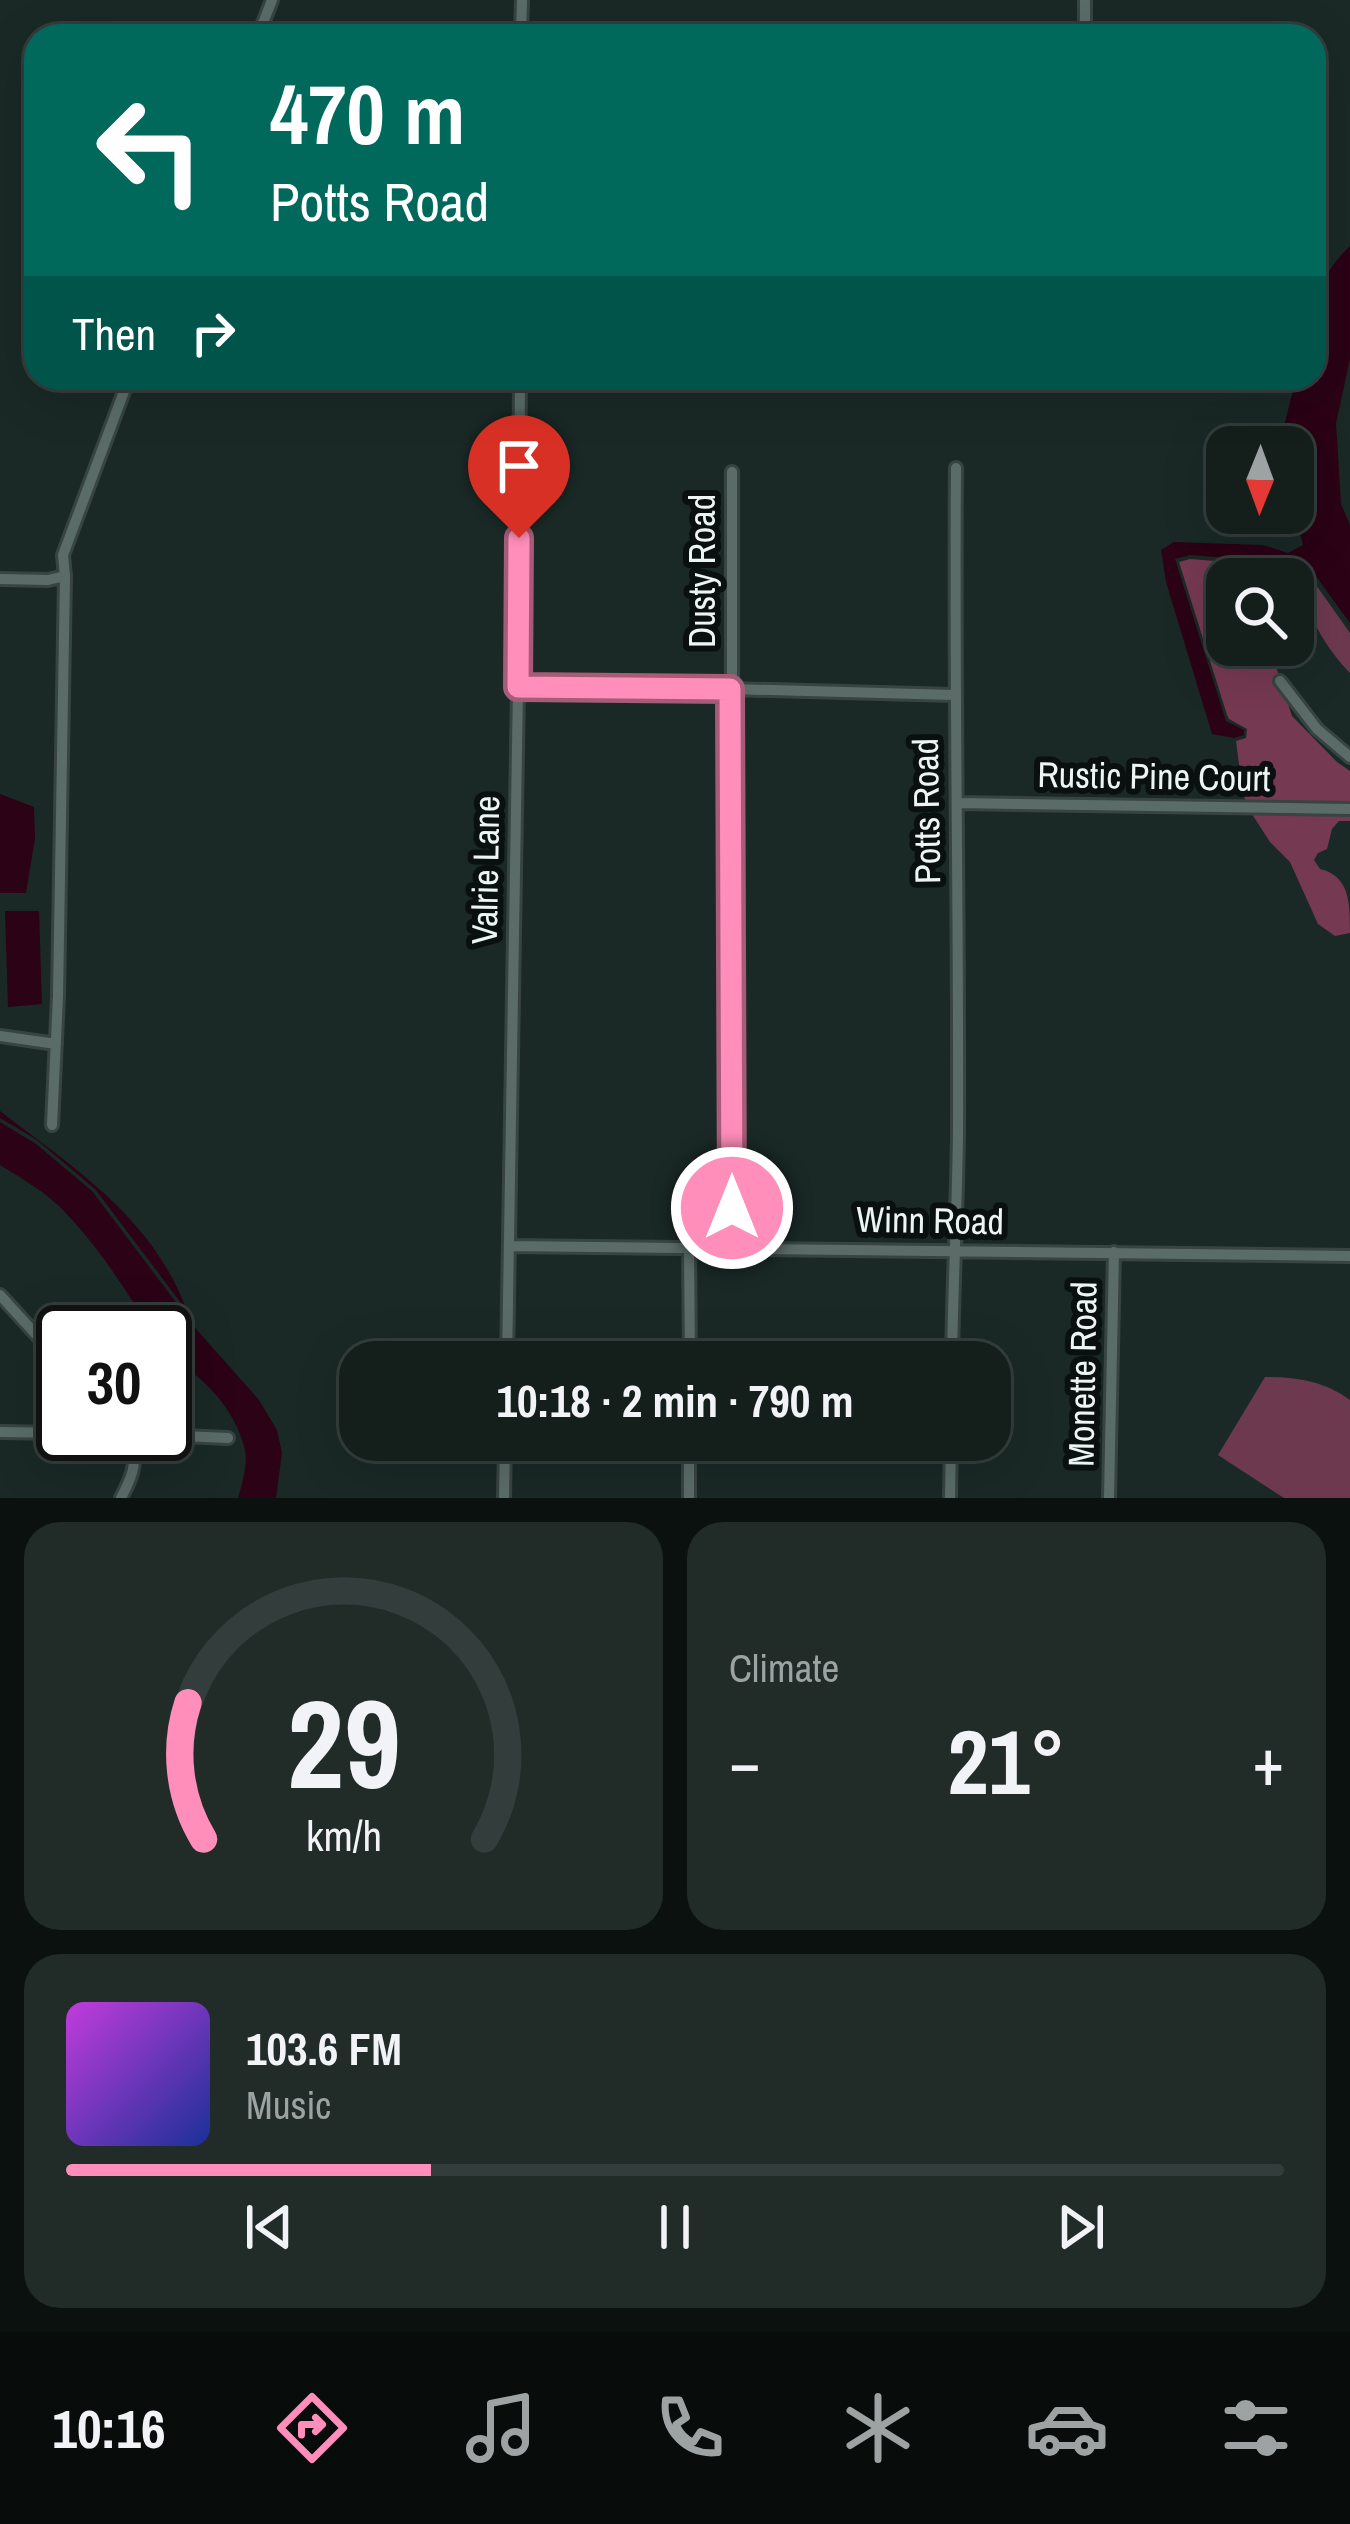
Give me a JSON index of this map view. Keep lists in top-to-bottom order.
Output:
{
  "streets": {
    "street": [
      "Dusty Road",
      "Rustic Pine Court",
      "Potts Road",
      "Valrie Lane",
      "Winn Road",
      "Monette Road"
    ]
  },
  "crossings": [
    ["Dusty Road", "Potts Road"],
    ["Dusty Road", "Winn Road"],
    ["Rustic Pine Court", "Potts Road"],
    ["Potts Road", "Valrie Lane"],
    ["Potts Road", "Winn Road"],
    ["Valrie Lane", "Winn Road"],
    ["Winn Road", "Monette Road"]
  ],
  "north": "bottom",
  "page": {
    "turn": ["470 m", "Potts Road"],
    "then": "Then",
    "limit": "30",
    "trip": "10:18 · 2 min · 790 m",
    "tile": "Climate",
    "heat": ["−", "21°", "+"],
    "song": ["103.6 FM", "Music"],
    "tabs": "10:16",
    "gauge": ["29", "km/h"]
  }
}
